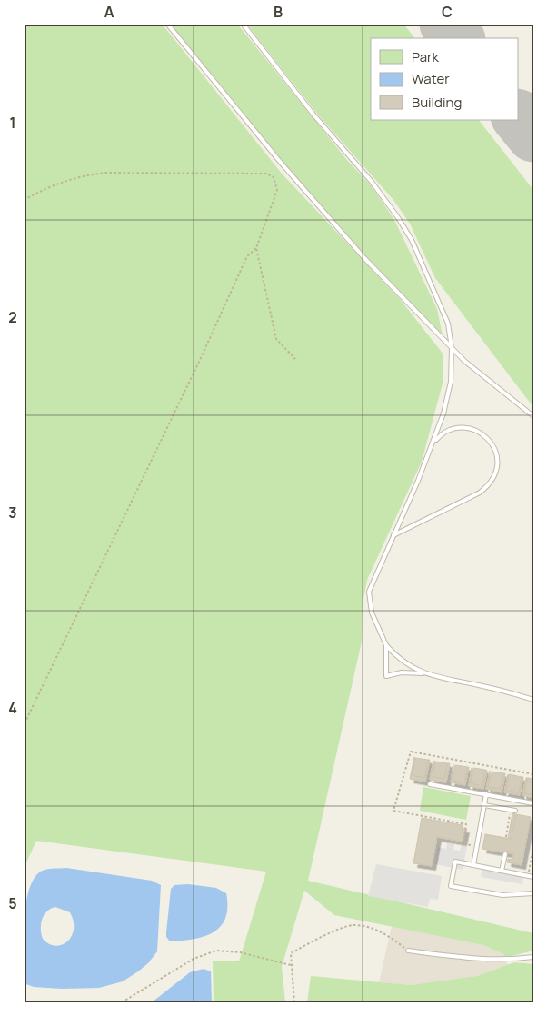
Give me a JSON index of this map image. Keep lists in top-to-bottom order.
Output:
{
  "legend": ["Park", "Water", "Building"],
  "grid": {
    "columns": ["A", "B", "C"],
    "rows": [
      "1",
      "2",
      "3",
      "4",
      "5"
    ]
  }
}
